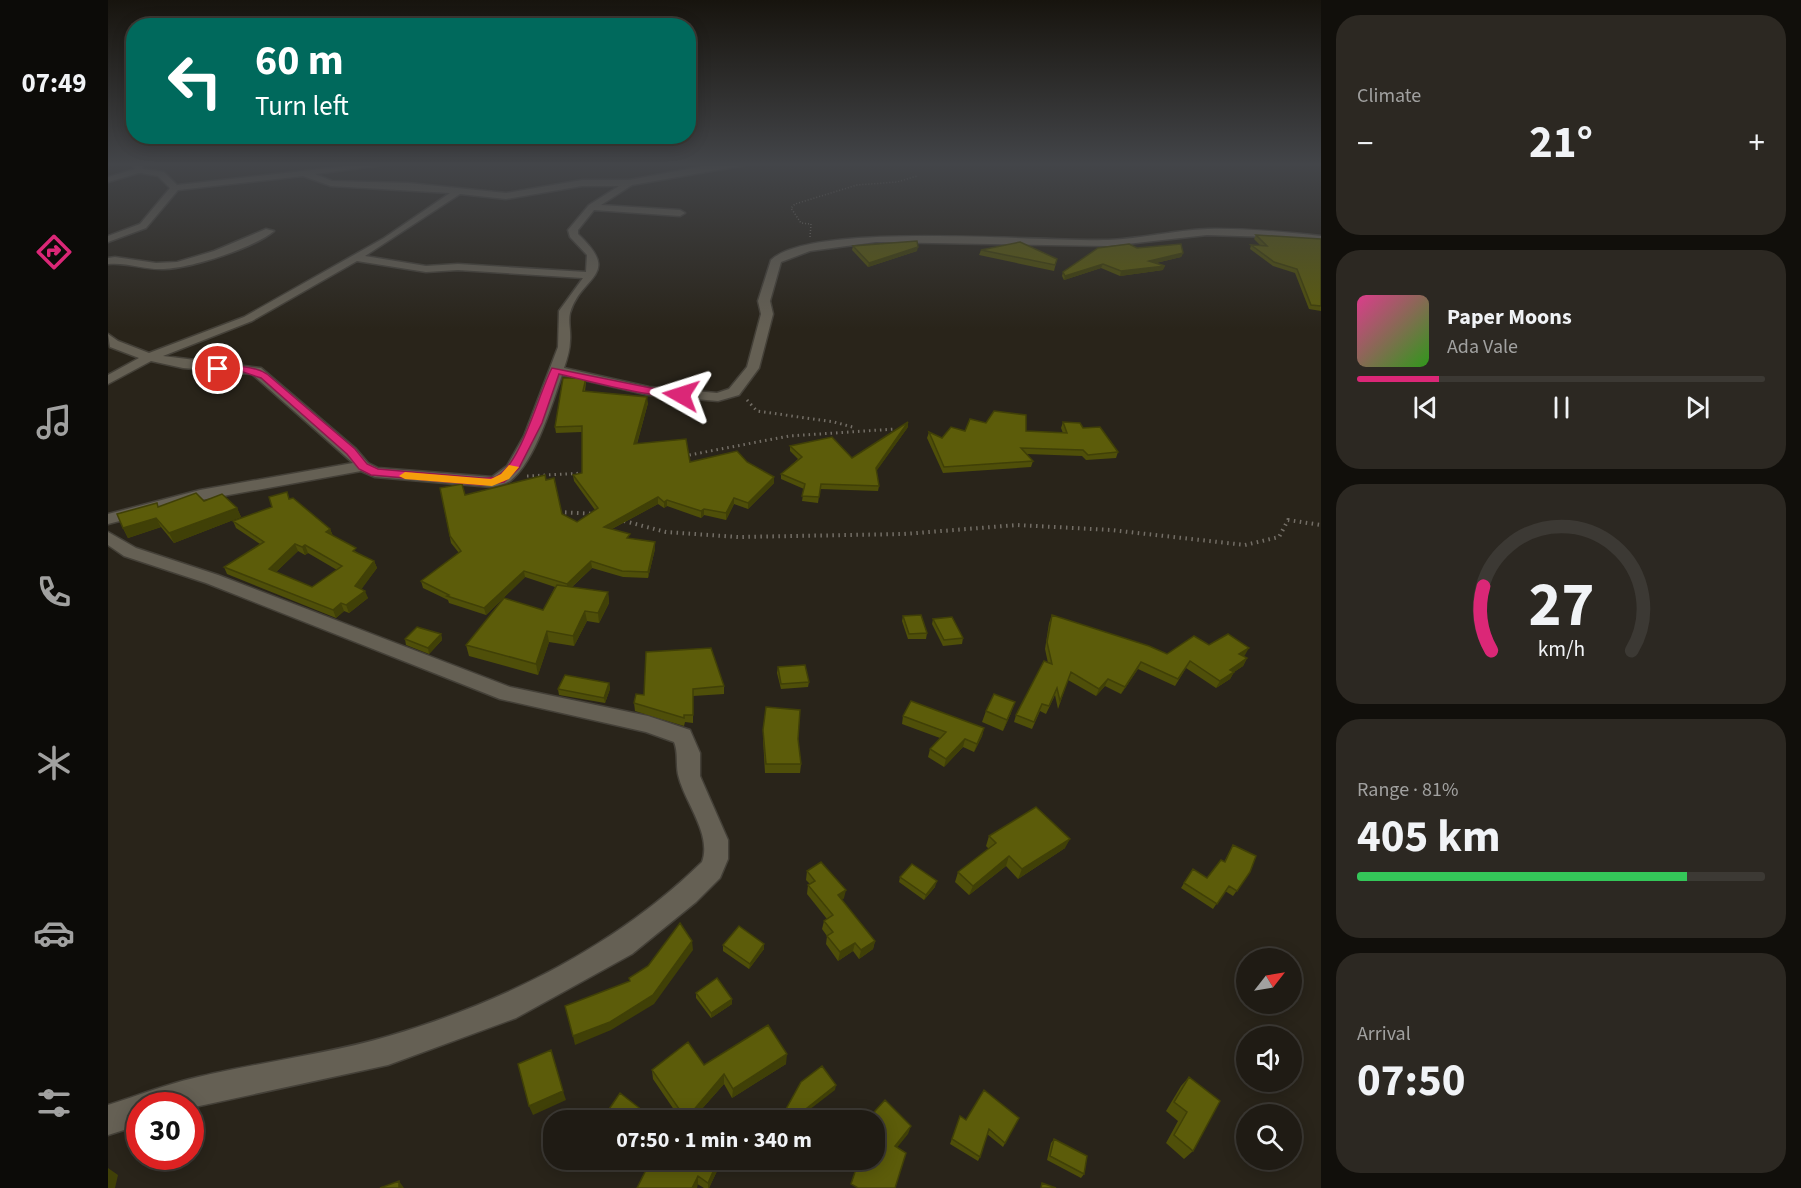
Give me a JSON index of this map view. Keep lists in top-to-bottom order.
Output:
{
  "north": "top right",
  "page": {
    "tabs": "07:49",
    "tile": [
      "Climate",
      ["Range · 81%", "405 km"],
      ["Arrival", "07:50"]
    ],
    "turn": ["60 m", "Turn left"],
    "heat": ["−", "21°", "+"],
    "song": ["Paper Moons", "Ada Vale"],
    "limit": "30",
    "trip": "07:50 · 1 min · 340 m",
    "gauge": ["27", "km/h"]
  }
}
